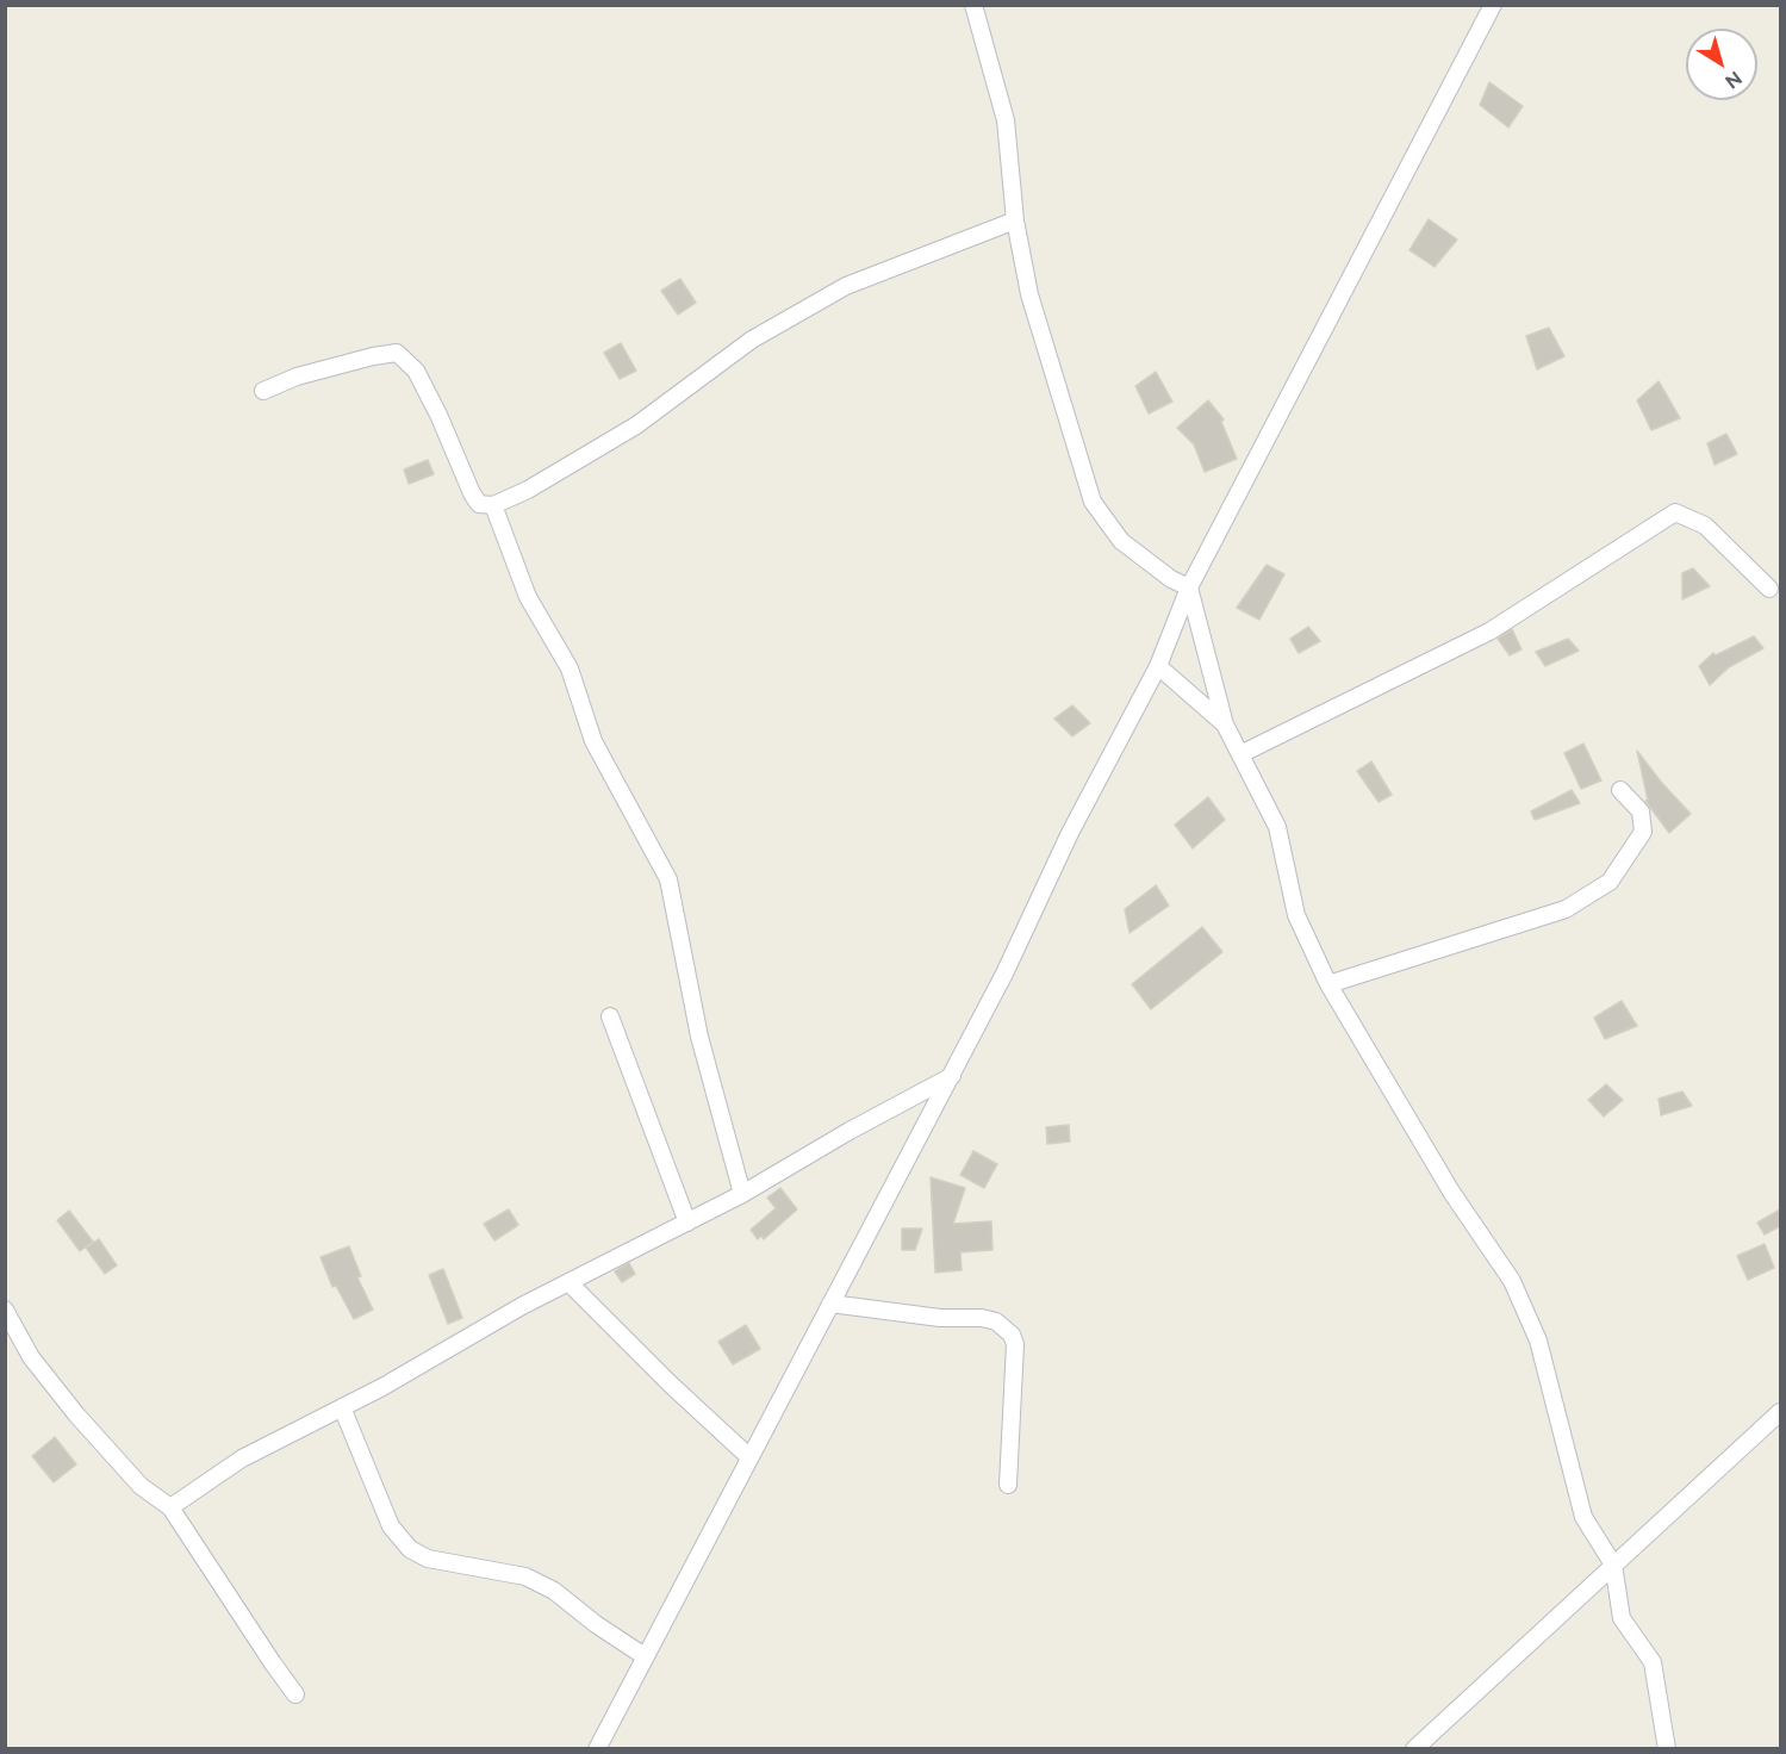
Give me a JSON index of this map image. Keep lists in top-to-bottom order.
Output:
{
  "north": "bottom right"
}
